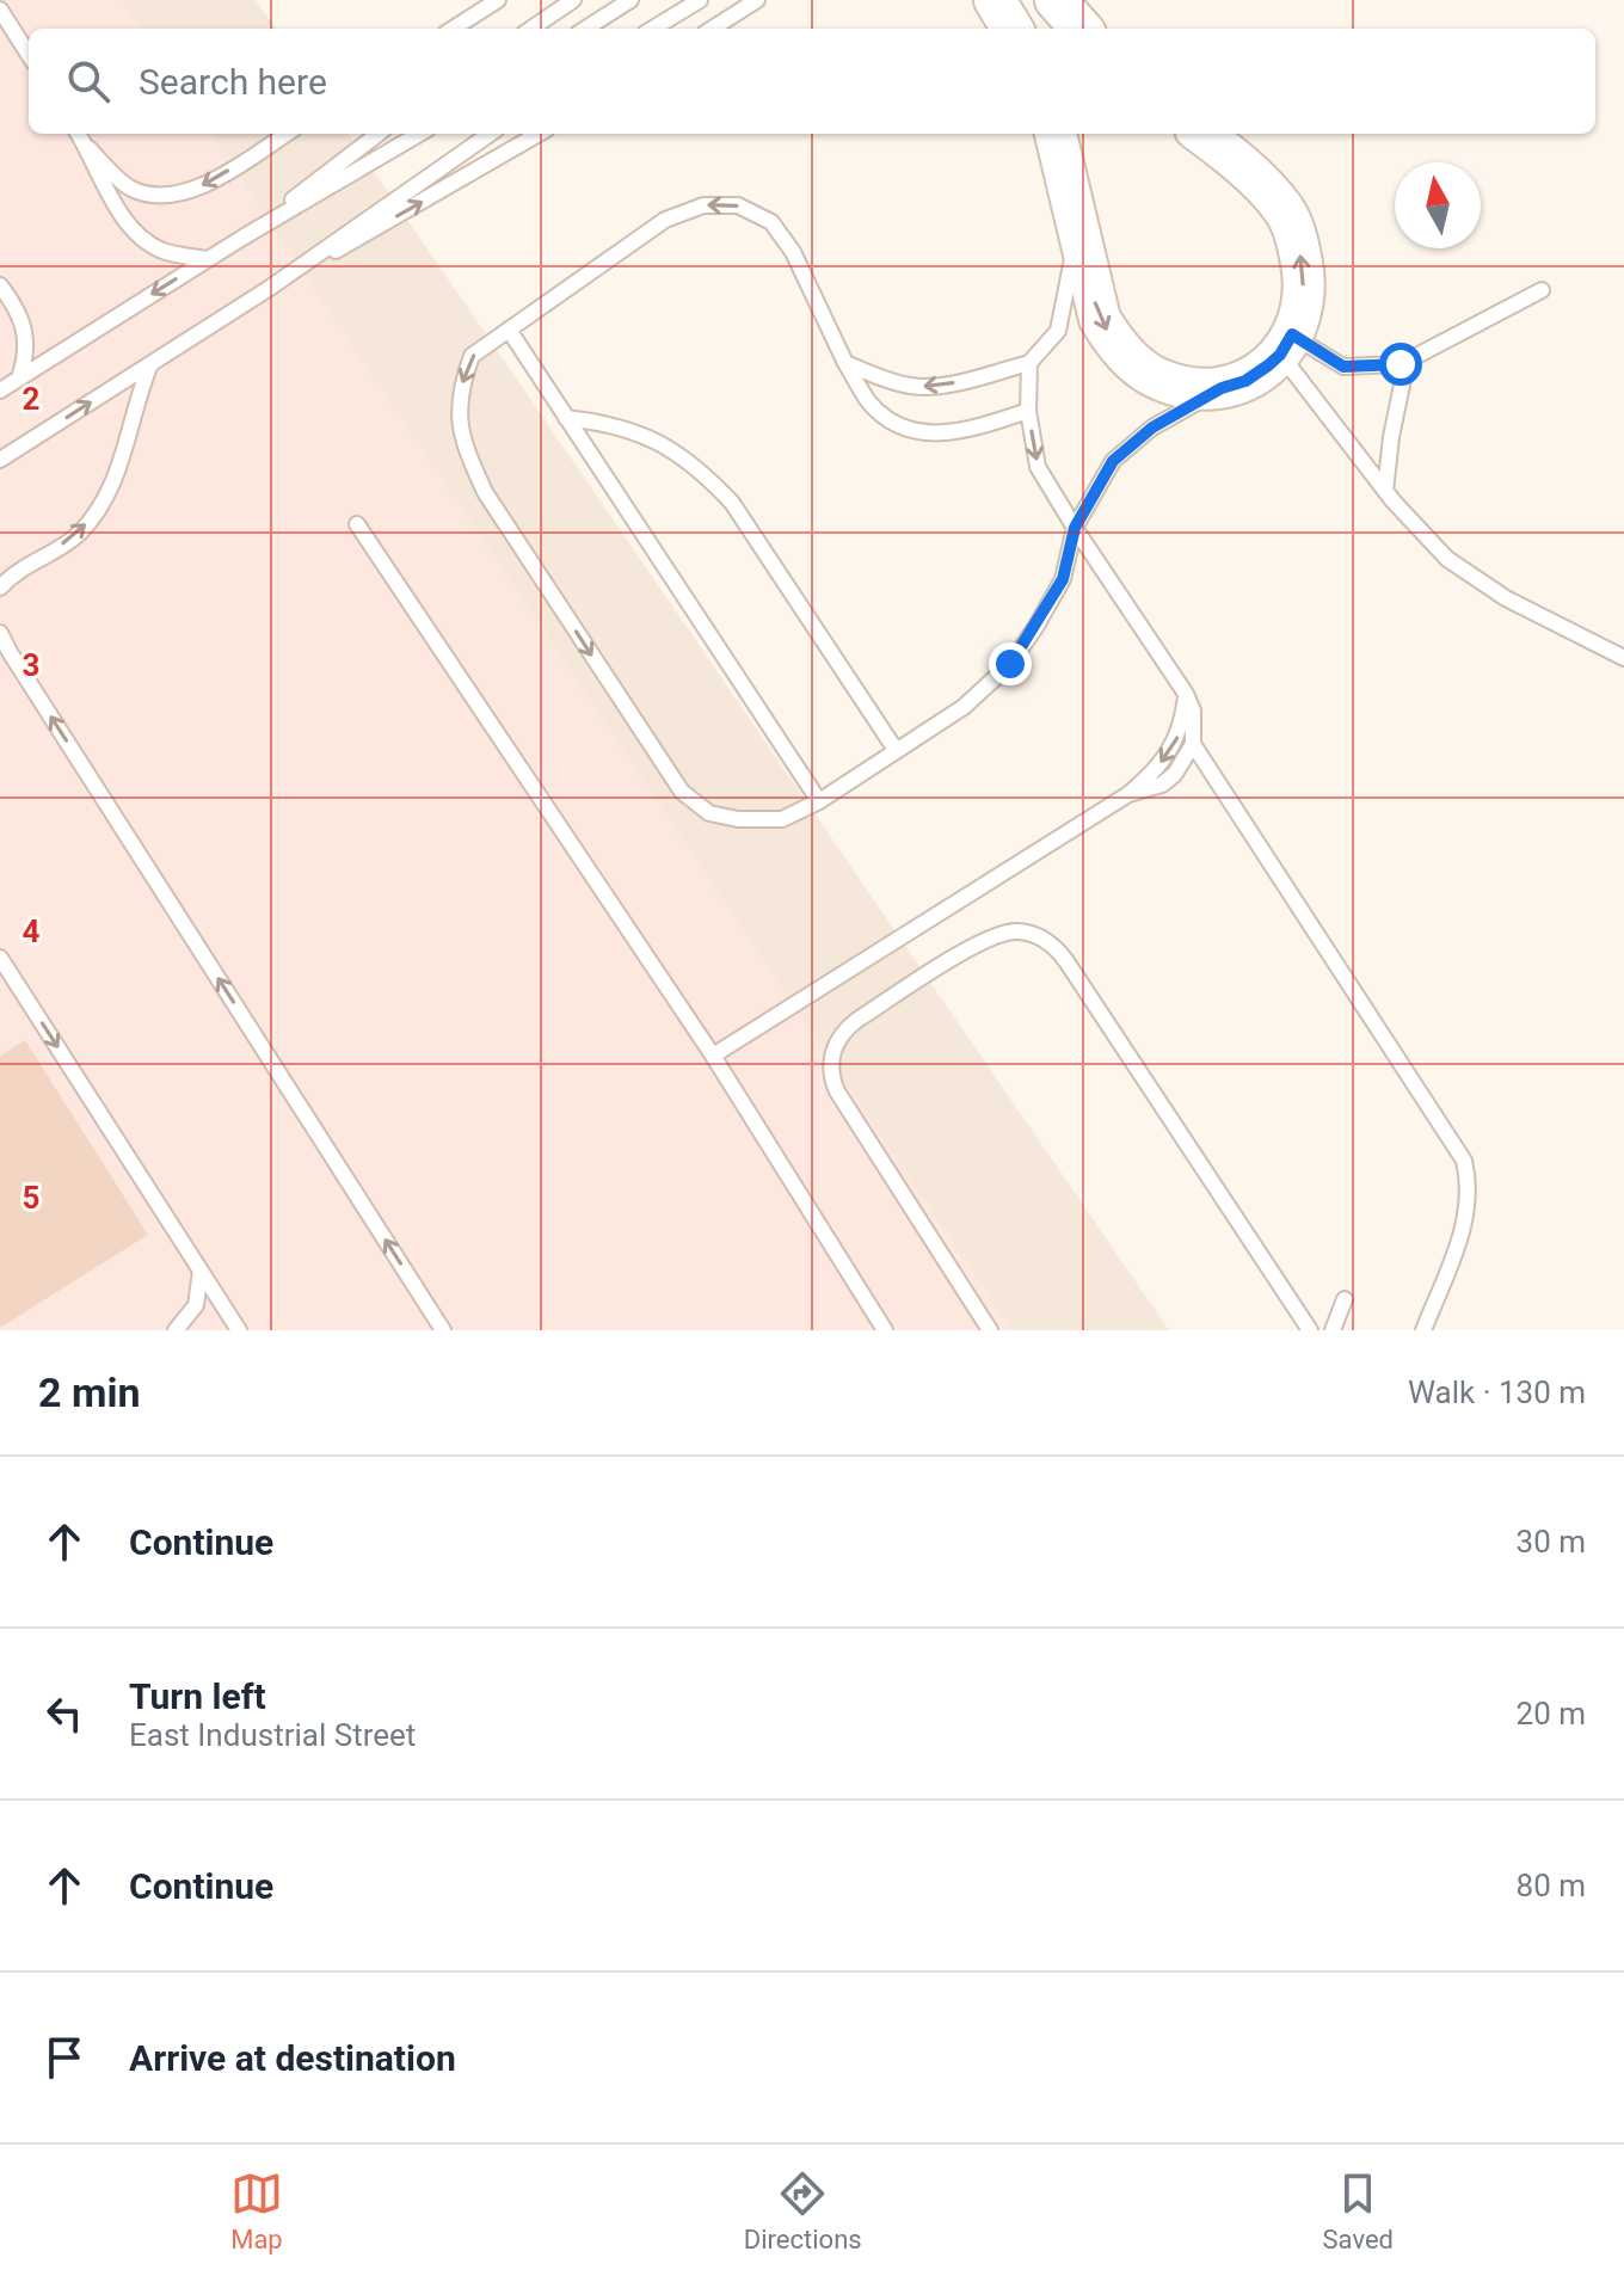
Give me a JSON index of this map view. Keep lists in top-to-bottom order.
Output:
{
  "north": "top",
  "page": {
    "search": "Search here",
    "heading": ["2 min", "Walk · 130 m"],
    "list": [
      ["Continue", "30 m"],
      ["Turn left", "East Industrial Street", "20 m"],
      ["Continue", "80 m"],
      "Arrive at destination"
    ],
    "nav": ["Map", "Directions", "Saved"]
  },
  "grid": {
    "rows": [
      "2",
      "3",
      "4",
      "5"
    ]
  }
}
